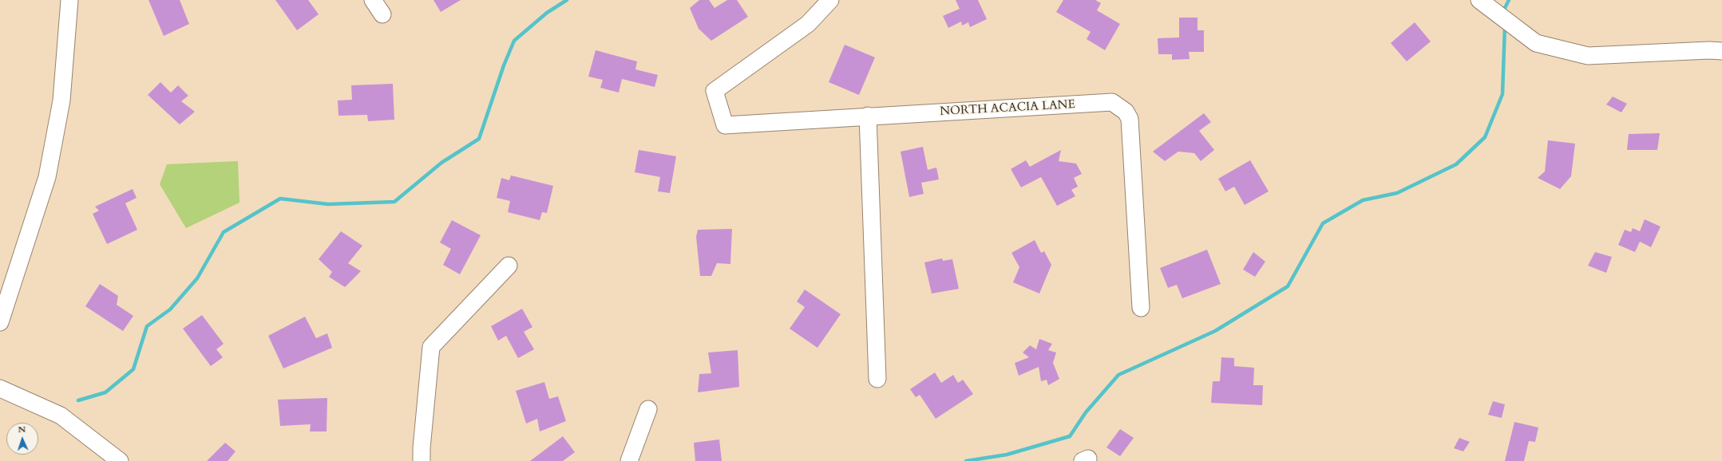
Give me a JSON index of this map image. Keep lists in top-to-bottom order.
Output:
{
  "streets": {
    "street": ["NORTH ACACIA LANE"]
  },
  "north": "top"
}
